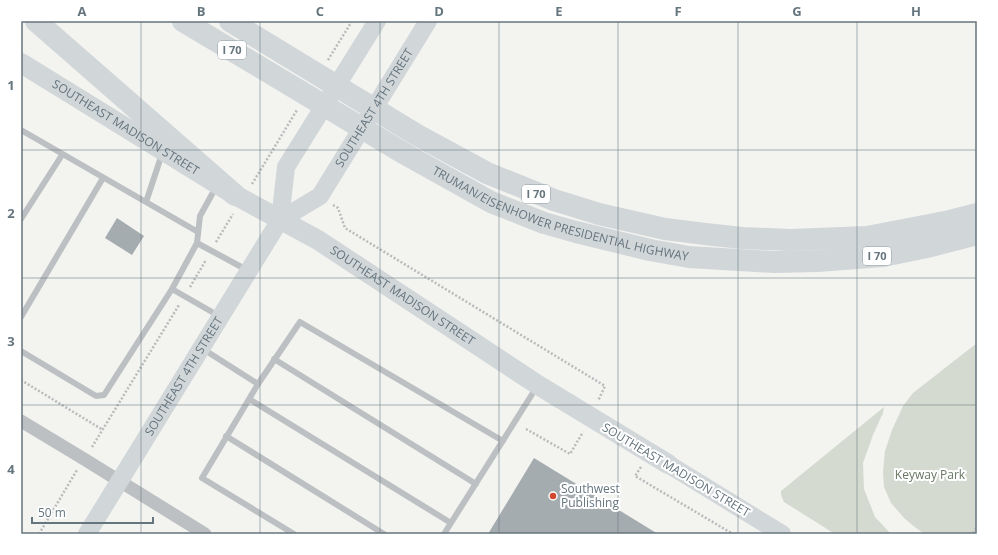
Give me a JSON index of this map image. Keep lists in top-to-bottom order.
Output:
{
  "streets": {
    "highway": ["I 70", "TRUMAN/EISENHOWER PRESIDENTIAL HIGHWAY"],
    "main road": ["SOUTHEAST MADISON STREET"],
    "street": ["SOUTHEAST 4TH STREET"]
  },
  "crossings": [
    ["SOUTHEAST 4TH STREET", "SOUTHEAST MADISON STREET"]
  ],
  "parks": ["Keyway Park"],
  "places": ["Southwest Publishing"],
  "scale_bar": "50 m",
  "grid": {
    "columns": [
      "A",
      "B",
      "C",
      "D",
      "E",
      "F",
      "G",
      "H"
    ],
    "rows": [
      "1",
      "2",
      "3",
      "4"
    ]
  }
}
